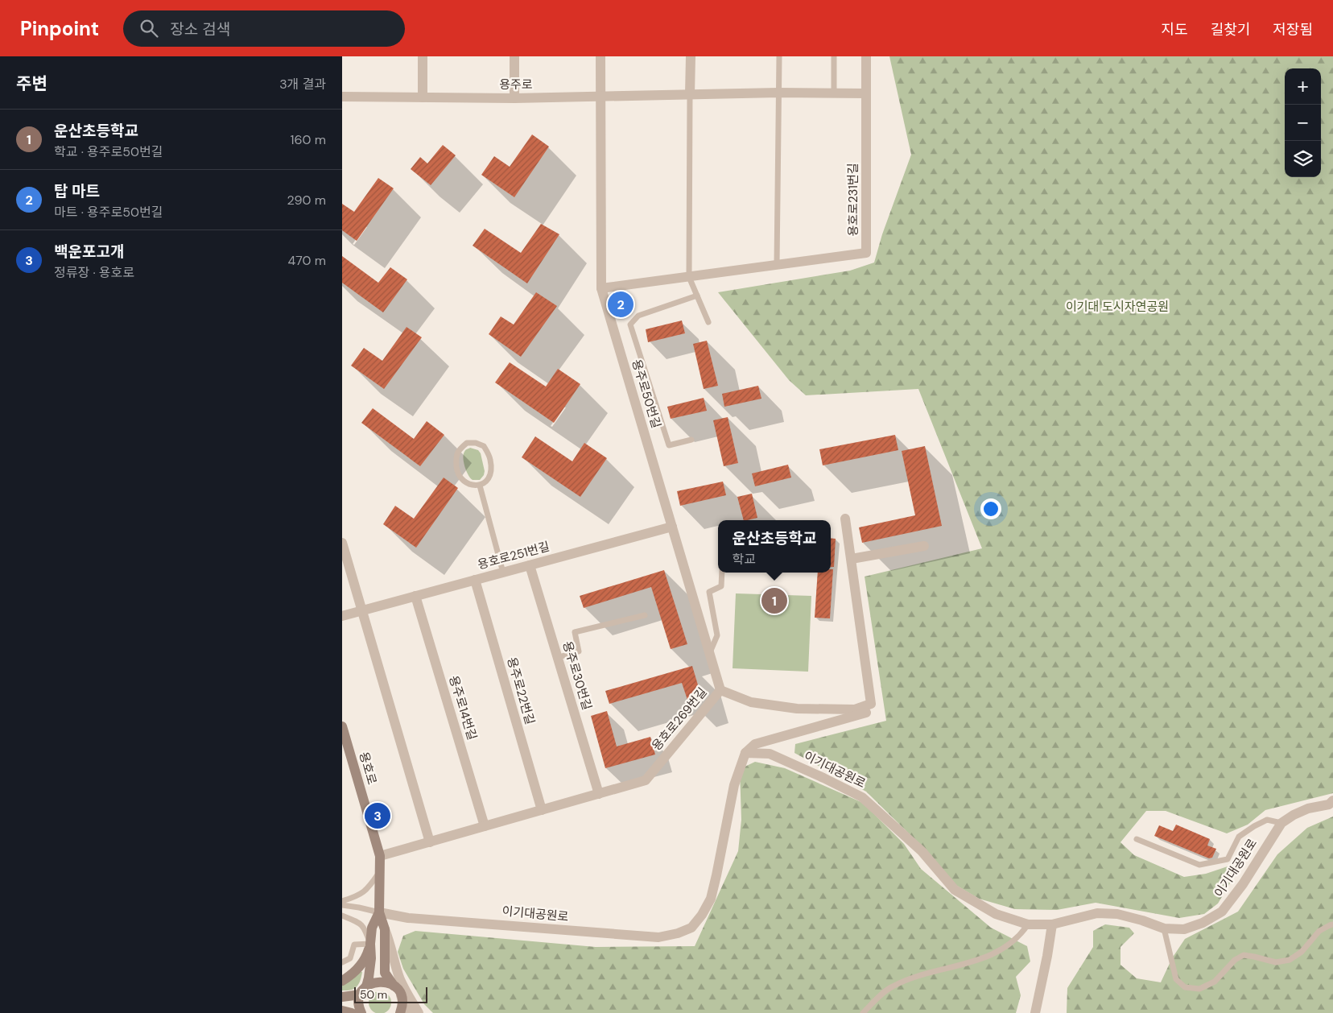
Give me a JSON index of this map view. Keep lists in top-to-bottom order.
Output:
{
  "streets": {
    "main road": ["용호로"],
    "street": [
      "용주로",
      "용호로231번길",
      "용주로50번길",
      "용호로251번길",
      "용주로30번길",
      "용주로22번길",
      "용주로14번길",
      "용호로269번길",
      "이기대공원로"
    ]
  },
  "crossings": [
    ["용주로", "용호로231번길"],
    ["용주로", "용주로50번길"],
    ["용호로231번길", "용주로50번길"],
    ["용주로50번길", "용호로251번길"],
    ["용주로50번길", "용호로269번길"],
    ["용호로251번길", "용주로30번길"],
    ["용호로251번길", "용주로22번길"],
    ["용호로251번길", "용주로14번길"],
    ["용주로30번길", "용호로269번길"],
    ["용주로22번길", "용호로269번길"],
    ["용주로14번길", "용호로269번길"],
    ["용호로269번길", "용호로"],
    ["용호로", "이기대공원로"]
  ],
  "parks": ["이기대 도시자연공원"],
  "scale_bar": "50 m",
  "page": {
    "header": "Pinpoint",
    "search": "장소 검색",
    "nav": ["지도", "길찾기", "저장됨"],
    "heading": ["주변", "3개 결과"],
    "map_buttons": ["+", "−"],
    "list": [
      {
        "mark": "1",
        "name": "운산초등학교",
        "note": "학교 · 용주로50번길",
        "value": "160 m"
      },
      {
        "mark": "2",
        "name": "탑 마트",
        "note": "마트 · 용주로50번길",
        "value": "290 m"
      },
      {
        "mark": "3",
        "name": "백운포고개",
        "note": "정류장 · 용호로",
        "value": "470 m"
      }
    ],
    "pins": ["2", "1", "3"],
    "popup": ["운산초등학교", "학교"],
    "scale": "50 m"
  }
}
